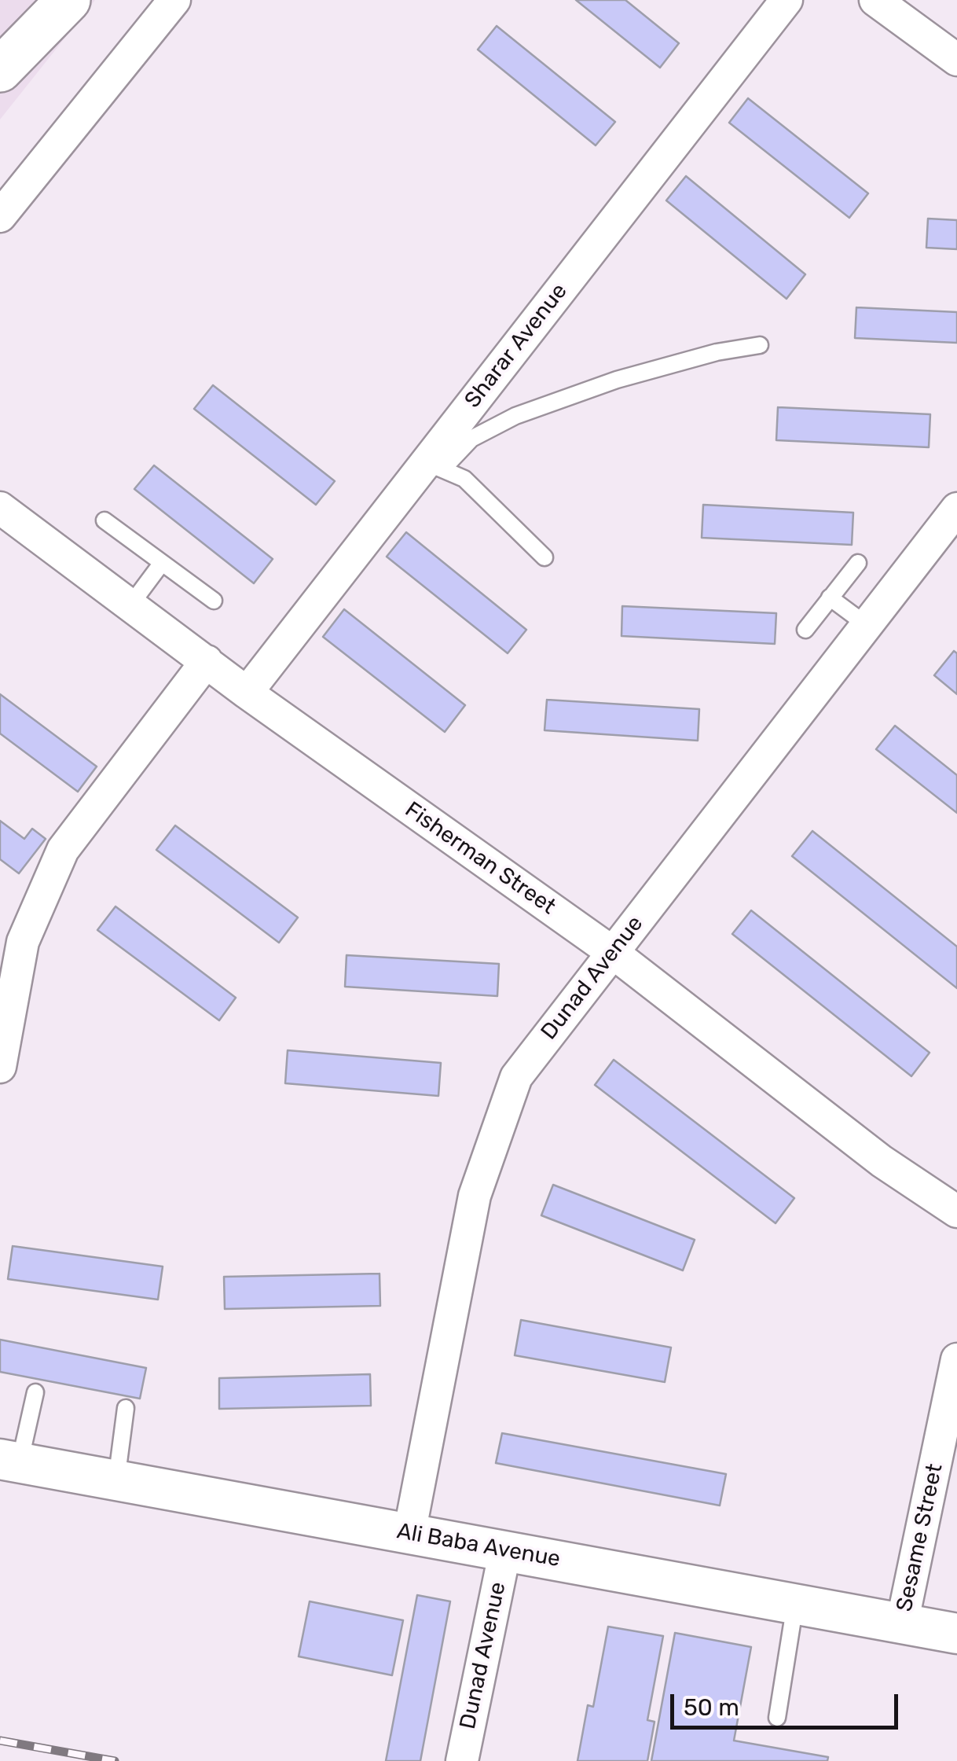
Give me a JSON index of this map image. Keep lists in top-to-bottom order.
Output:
{
  "streets": {
    "street": [
      "Sharar Avenue",
      "Fisherman Street",
      "Dunad Avenue",
      "Sesame Street",
      "Ali Baba Avenue"
    ]
  },
  "crossings": [
    ["Sharar Avenue", "Fisherman Street"],
    ["Fisherman Street", "Dunad Avenue"],
    ["Dunad Avenue", "Ali Baba Avenue"],
    ["Sesame Street", "Ali Baba Avenue"]
  ],
  "scale_bar": "50 m"
}
